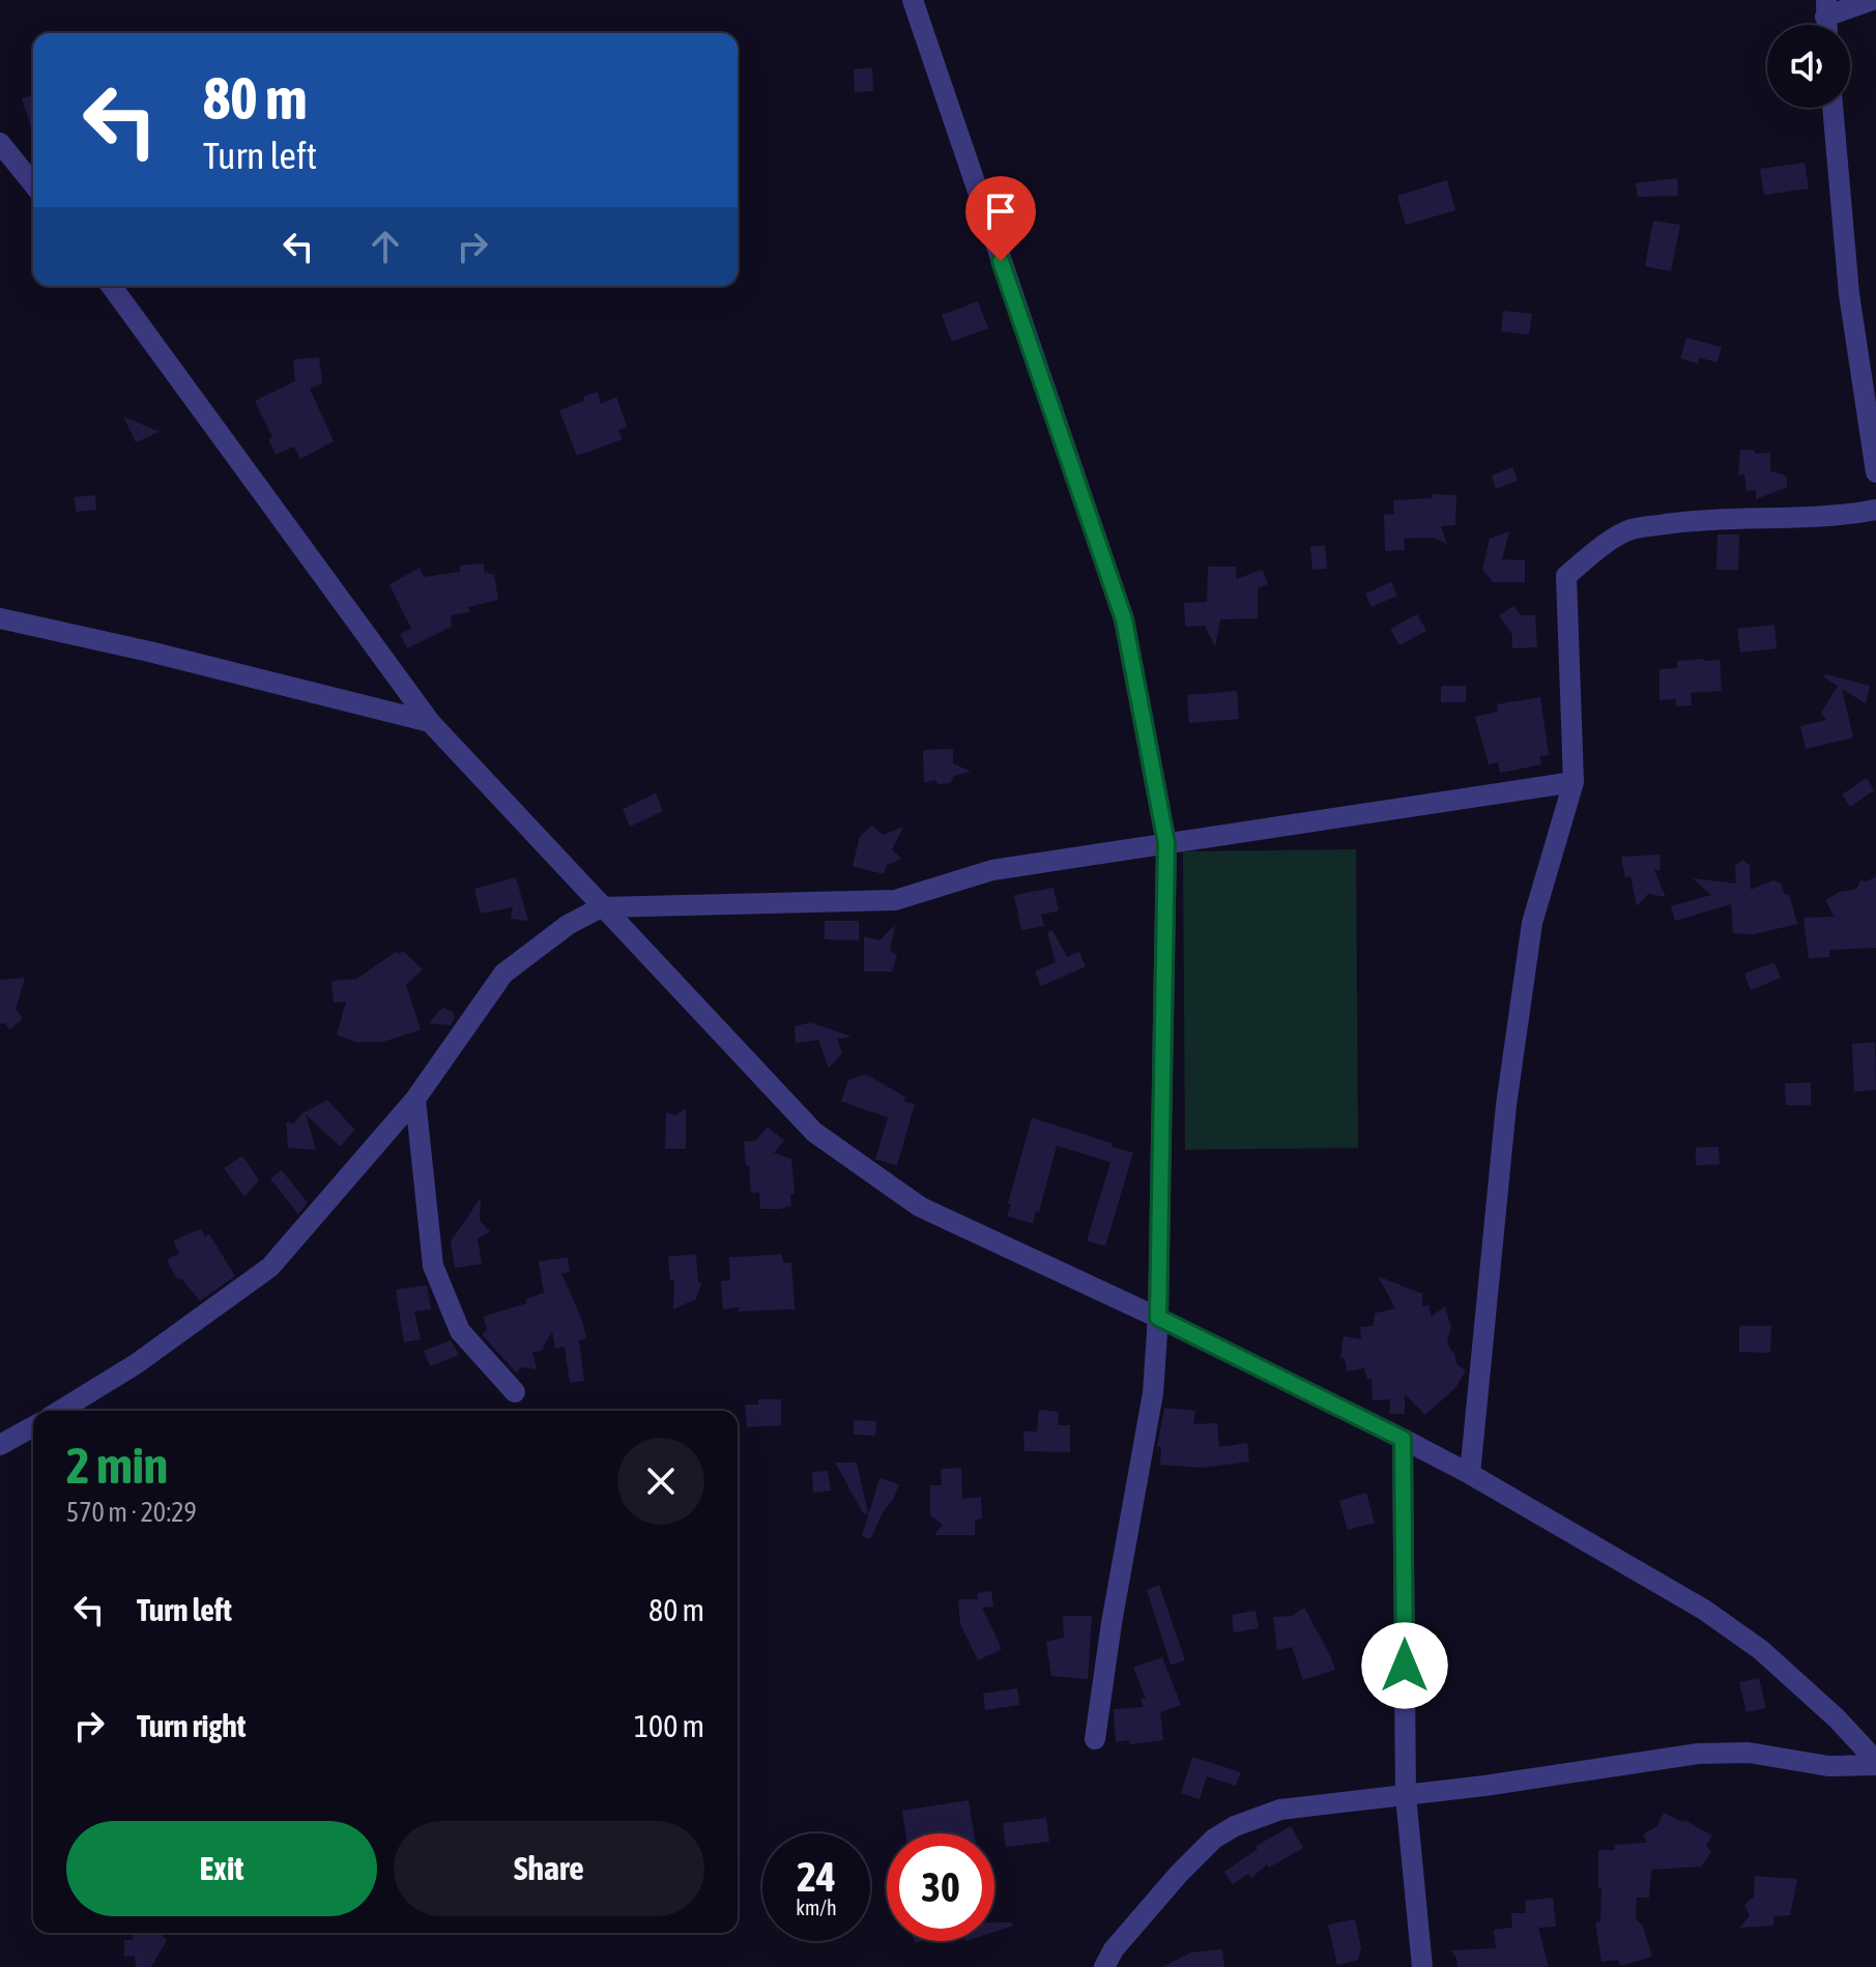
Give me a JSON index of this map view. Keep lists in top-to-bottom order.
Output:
{
  "page": {
    "turn": ["80 m", "Turn left"],
    "heading": ["2 min", "570 m · 20:29"],
    "list": [
      {
        "name": "Turn left",
        "value": "80 m"
      },
      {
        "name": "Turn right",
        "value": "100 m"
      }
    ],
    "buttons": ["Exit", "Share"],
    "speed": "24 km/h",
    "limit": "30"
  }
}
